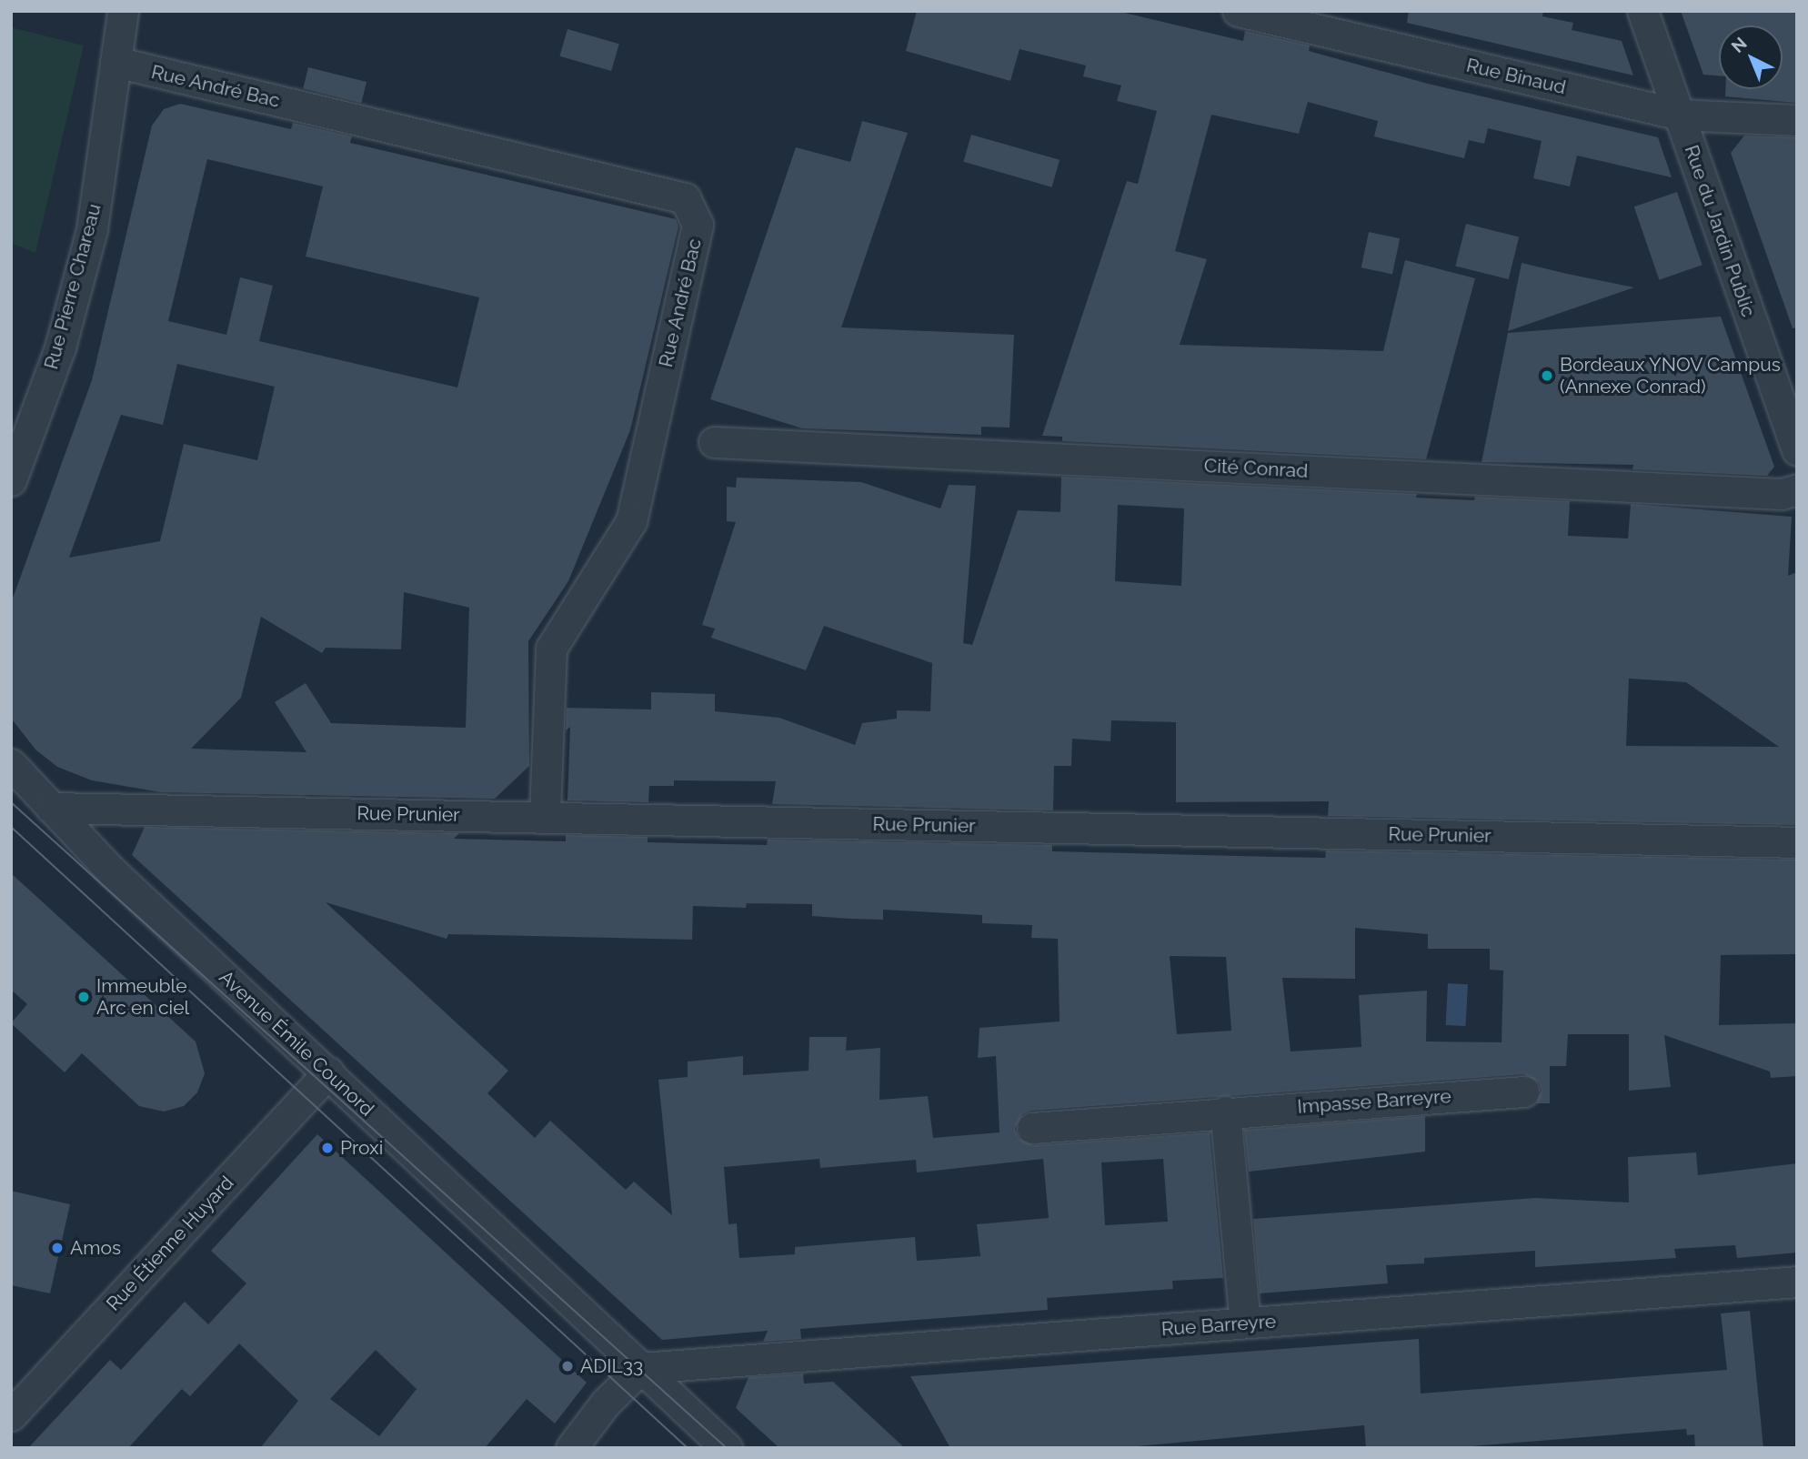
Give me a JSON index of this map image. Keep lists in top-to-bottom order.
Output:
{
  "streets": {
    "street": [
      "Rue Binaud",
      "Rue André Bac",
      "Rue du Jardin Public",
      "Rue Pierre Chareau",
      "Cité Conrad",
      "Rue Prunier",
      "Avenue Émile Counord",
      "Impasse Barreyre",
      "Rue Étienne Huyard",
      "Rue Barreyre"
    ]
  },
  "crossings": [
    ["Rue Binaud", "Rue du Jardin Public"],
    ["Rue André Bac", "Rue Pierre Chareau"],
    ["Rue André Bac", "Rue Prunier"],
    ["Rue Prunier", "Avenue Émile Counord"],
    ["Avenue Émile Counord", "Rue Étienne Huyard"],
    ["Avenue Émile Counord", "Rue Barreyre"]
  ],
  "places": [
    "Bordeaux YNOV Campus (Annexe Conrad)",
    "Immeuble Arc en ciel",
    "Proxi",
    "Amos",
    "ADIL33"
  ],
  "north": "top left"
}
